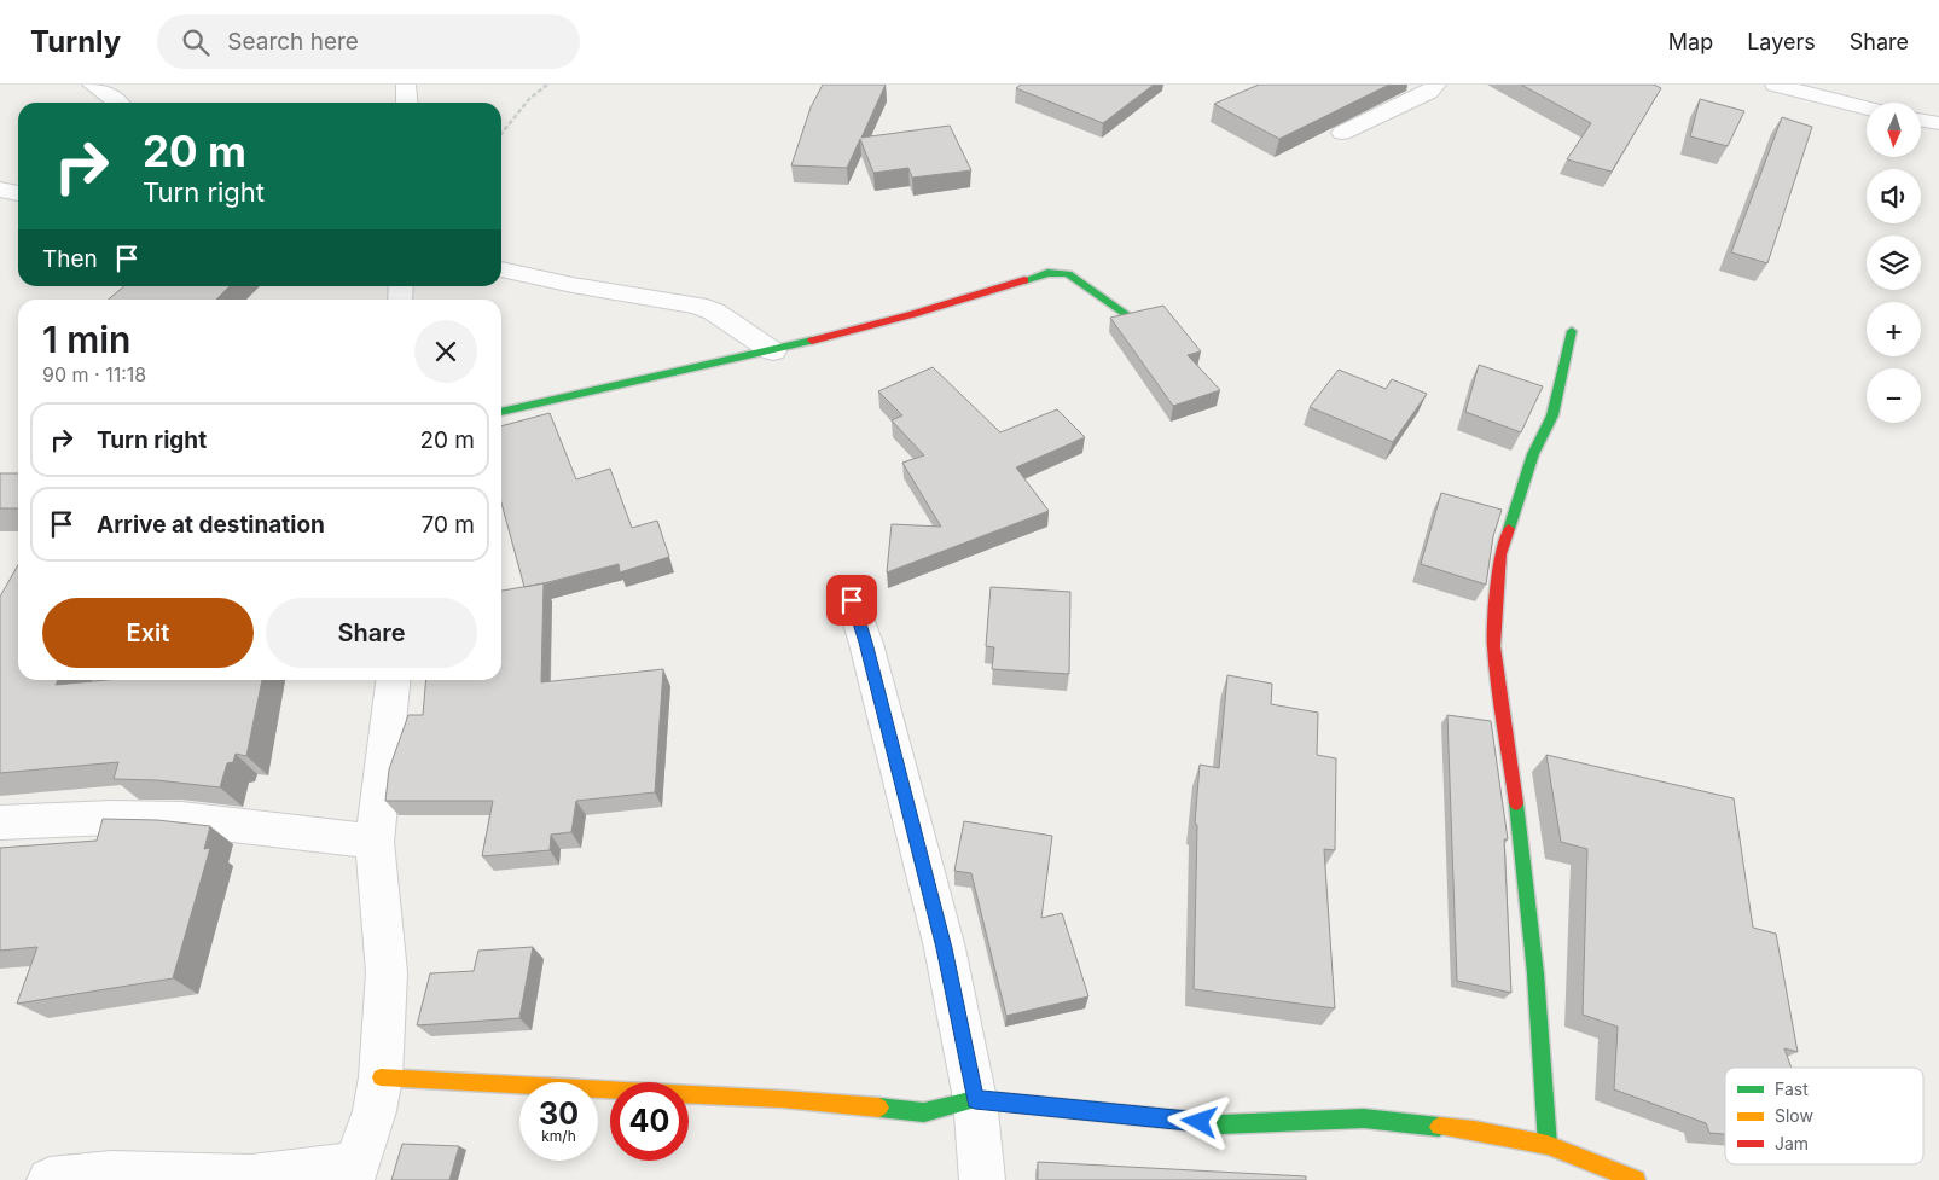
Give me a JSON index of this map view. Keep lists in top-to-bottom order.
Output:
{
  "legend": ["Fast", "Slow", "Jam"],
  "north": "bottom",
  "page": {
    "header": "Turnly",
    "search": "Search here",
    "nav": ["Map", "Layers", "Share"],
    "map_buttons": ["+", "−"],
    "turn": ["20 m", "Turn right"],
    "then": "Then",
    "heading": ["1 min", "90 m · 11:18"],
    "list": [
      {
        "name": "Turn right",
        "value": "20 m"
      },
      {
        "name": "Arrive at destination",
        "value": "70 m"
      }
    ],
    "buttons": ["Exit", "Share"],
    "speed": "30 km/h",
    "limit": "40"
  }
}
